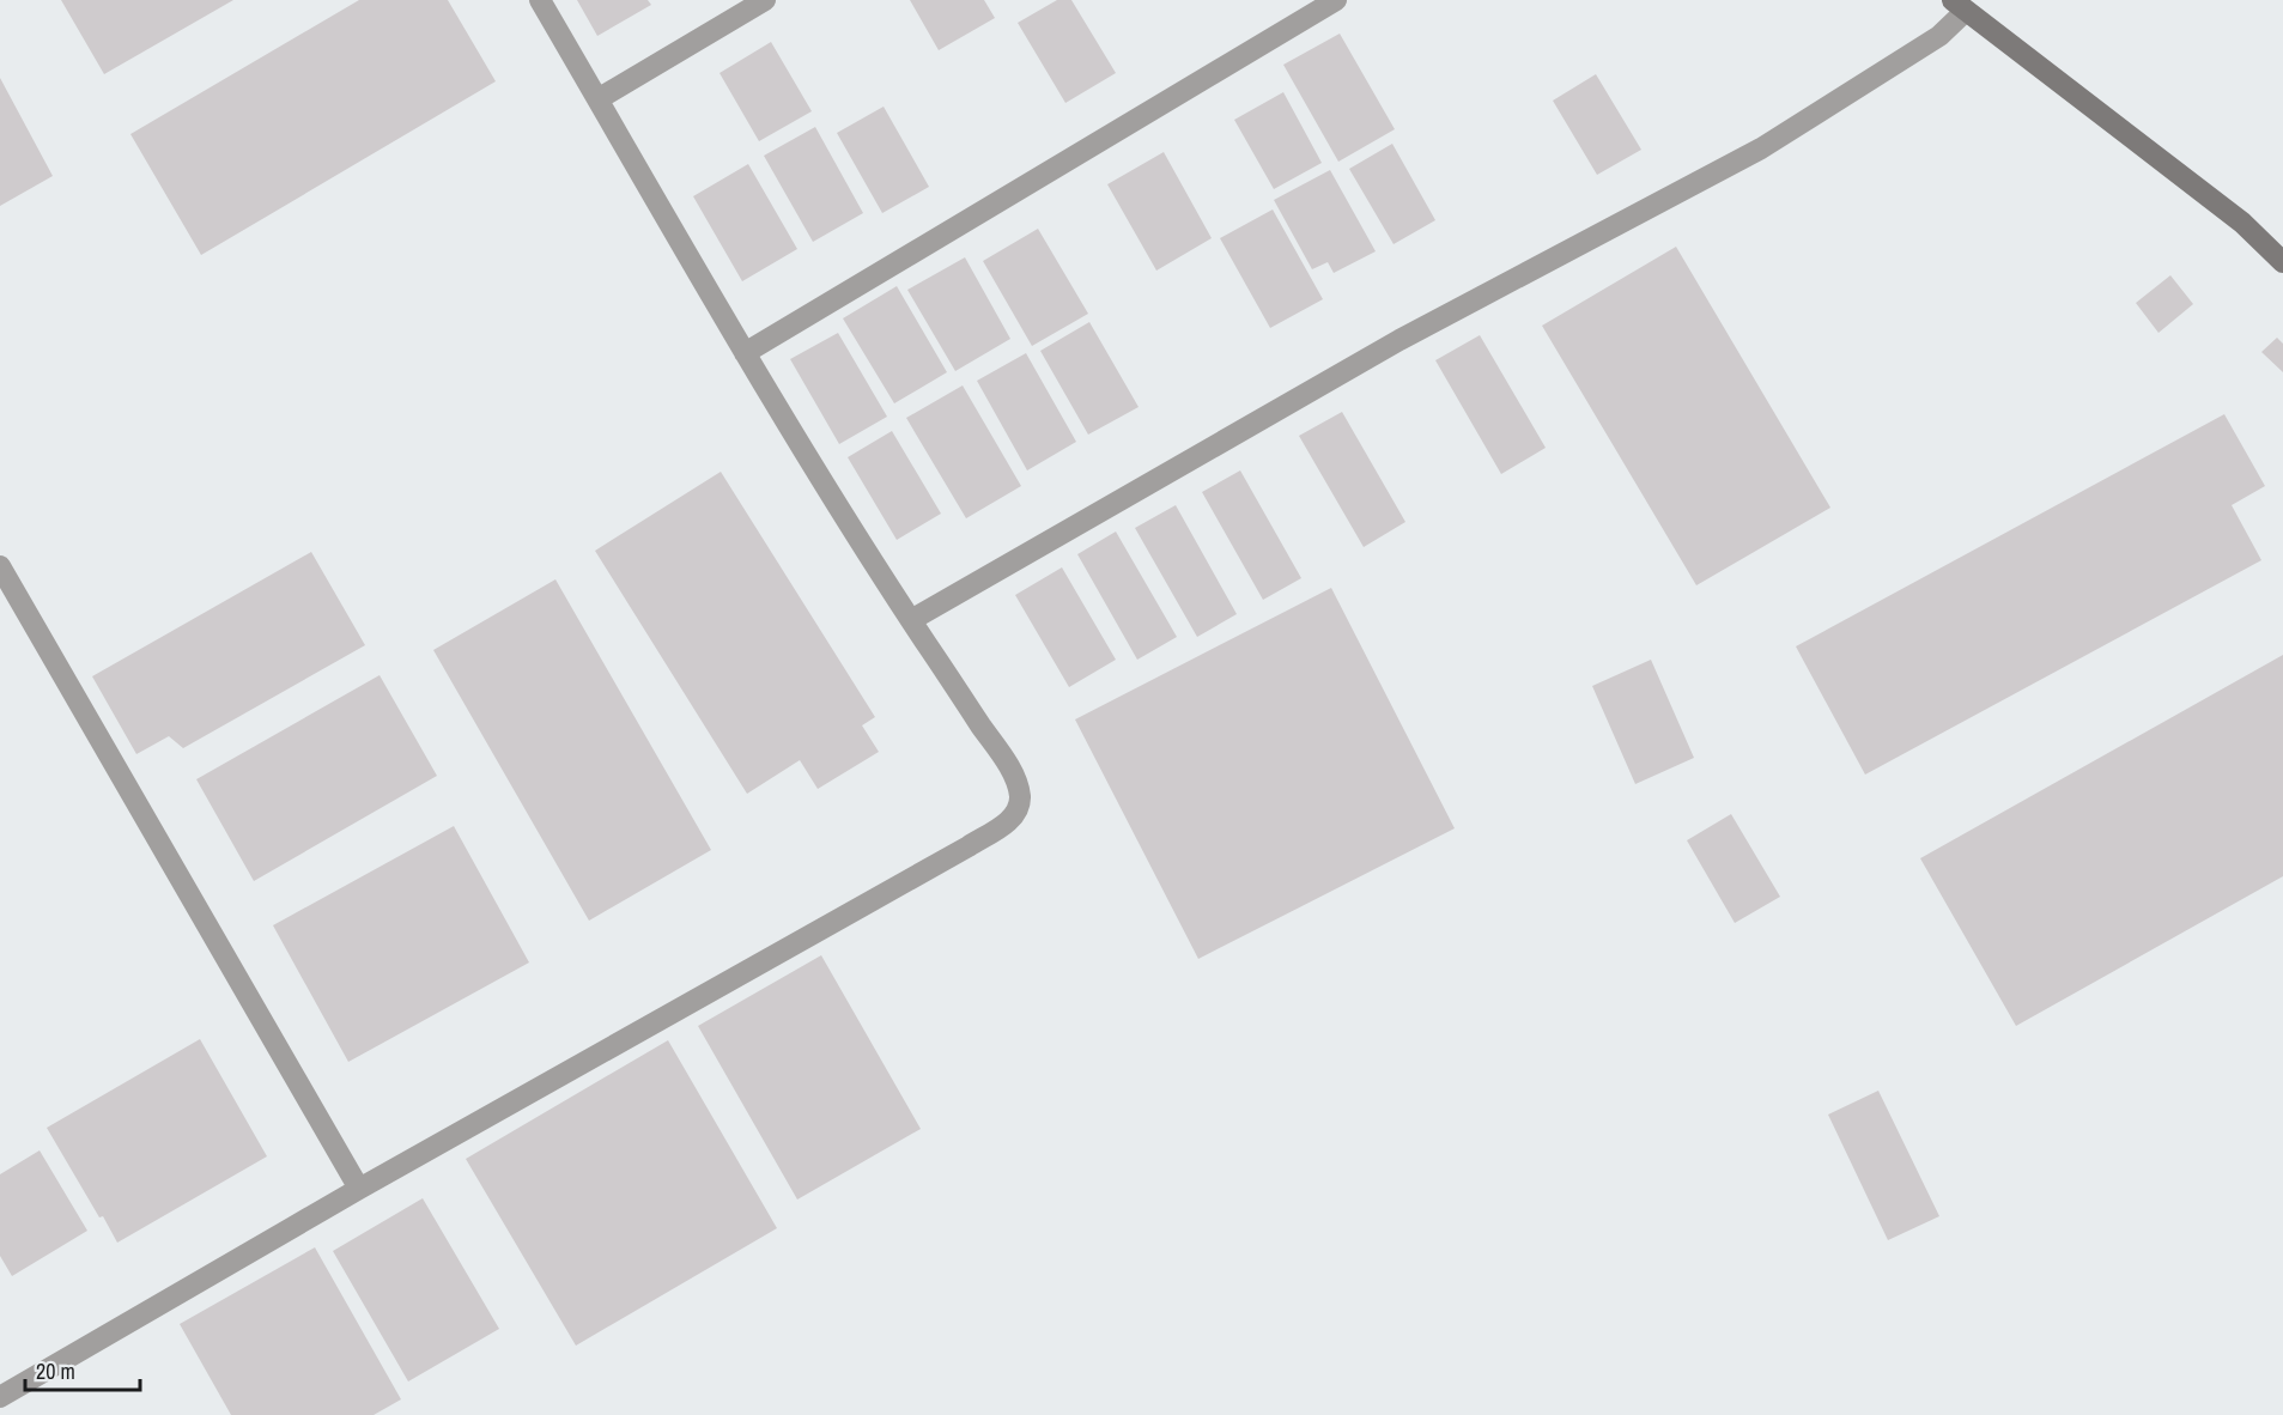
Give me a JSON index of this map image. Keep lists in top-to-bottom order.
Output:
{
  "scale_bar": "20 m"
}
